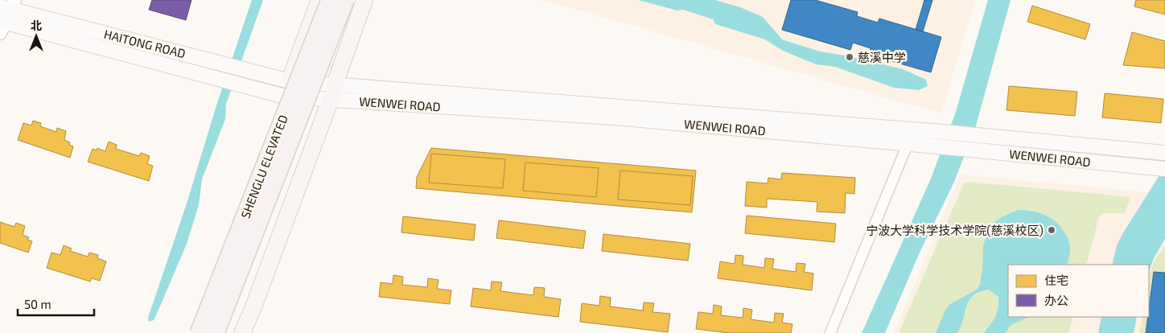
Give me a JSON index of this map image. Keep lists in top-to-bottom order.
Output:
{
  "streets": {
    "highway": ["SHENGLU ELEVATED"],
    "main road": ["HAITONG ROAD", "WENWEI ROAD"]
  },
  "crossings": [
    ["HAITONG ROAD", "WENWEI ROAD"]
  ],
  "places": ["慈溪中学", "宁波大学科学技术学院(慈溪校区)"],
  "legend": ["住宅", "办公"],
  "scale_bar": "50 m",
  "north": "top"
}
